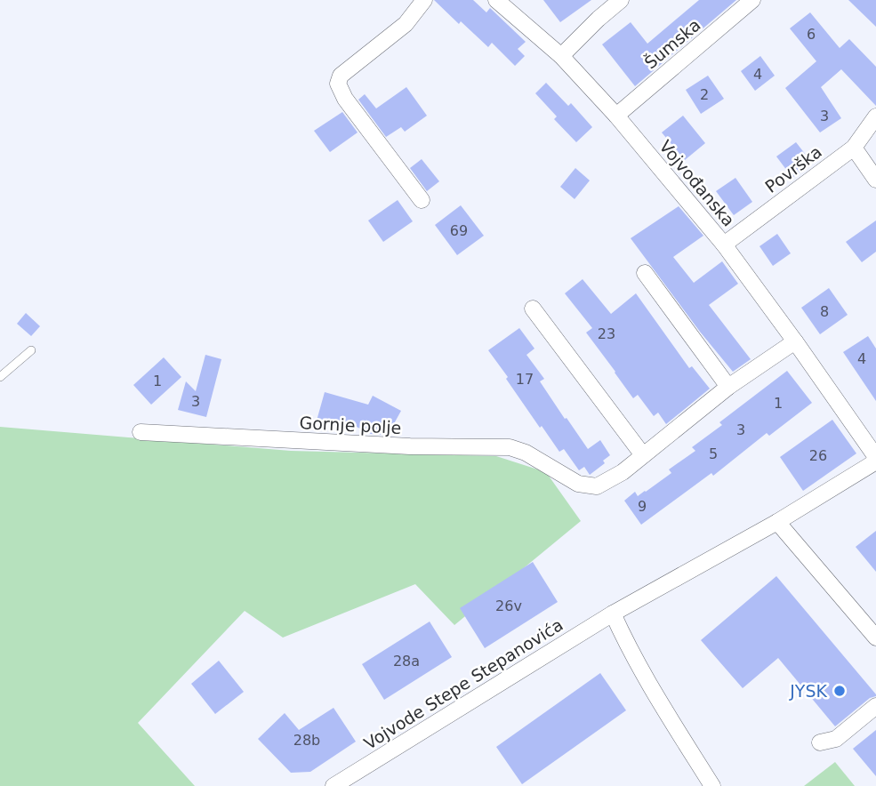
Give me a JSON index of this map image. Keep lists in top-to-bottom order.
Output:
{
  "streets": {
    "street": [
      "Šumska",
      "Površka",
      "Vojvođanska",
      "Gornje polje",
      "Vojvode Stepe Stepanovića"
    ]
  },
  "crossings": [
    ["Šumska", "Vojvođanska"],
    ["Površka", "Vojvođanska"],
    ["Vojvođanska", "Vojvode Stepe Stepanovića"]
  ],
  "places": ["JYSK"],
  "house_numbers": [
    "6",
    "4",
    "2",
    "3",
    "69",
    "8",
    "23",
    "4",
    "17",
    "1",
    "3",
    "1",
    "3",
    "5",
    "26",
    "9",
    "26v",
    "28a",
    "28b"
  ]
}
